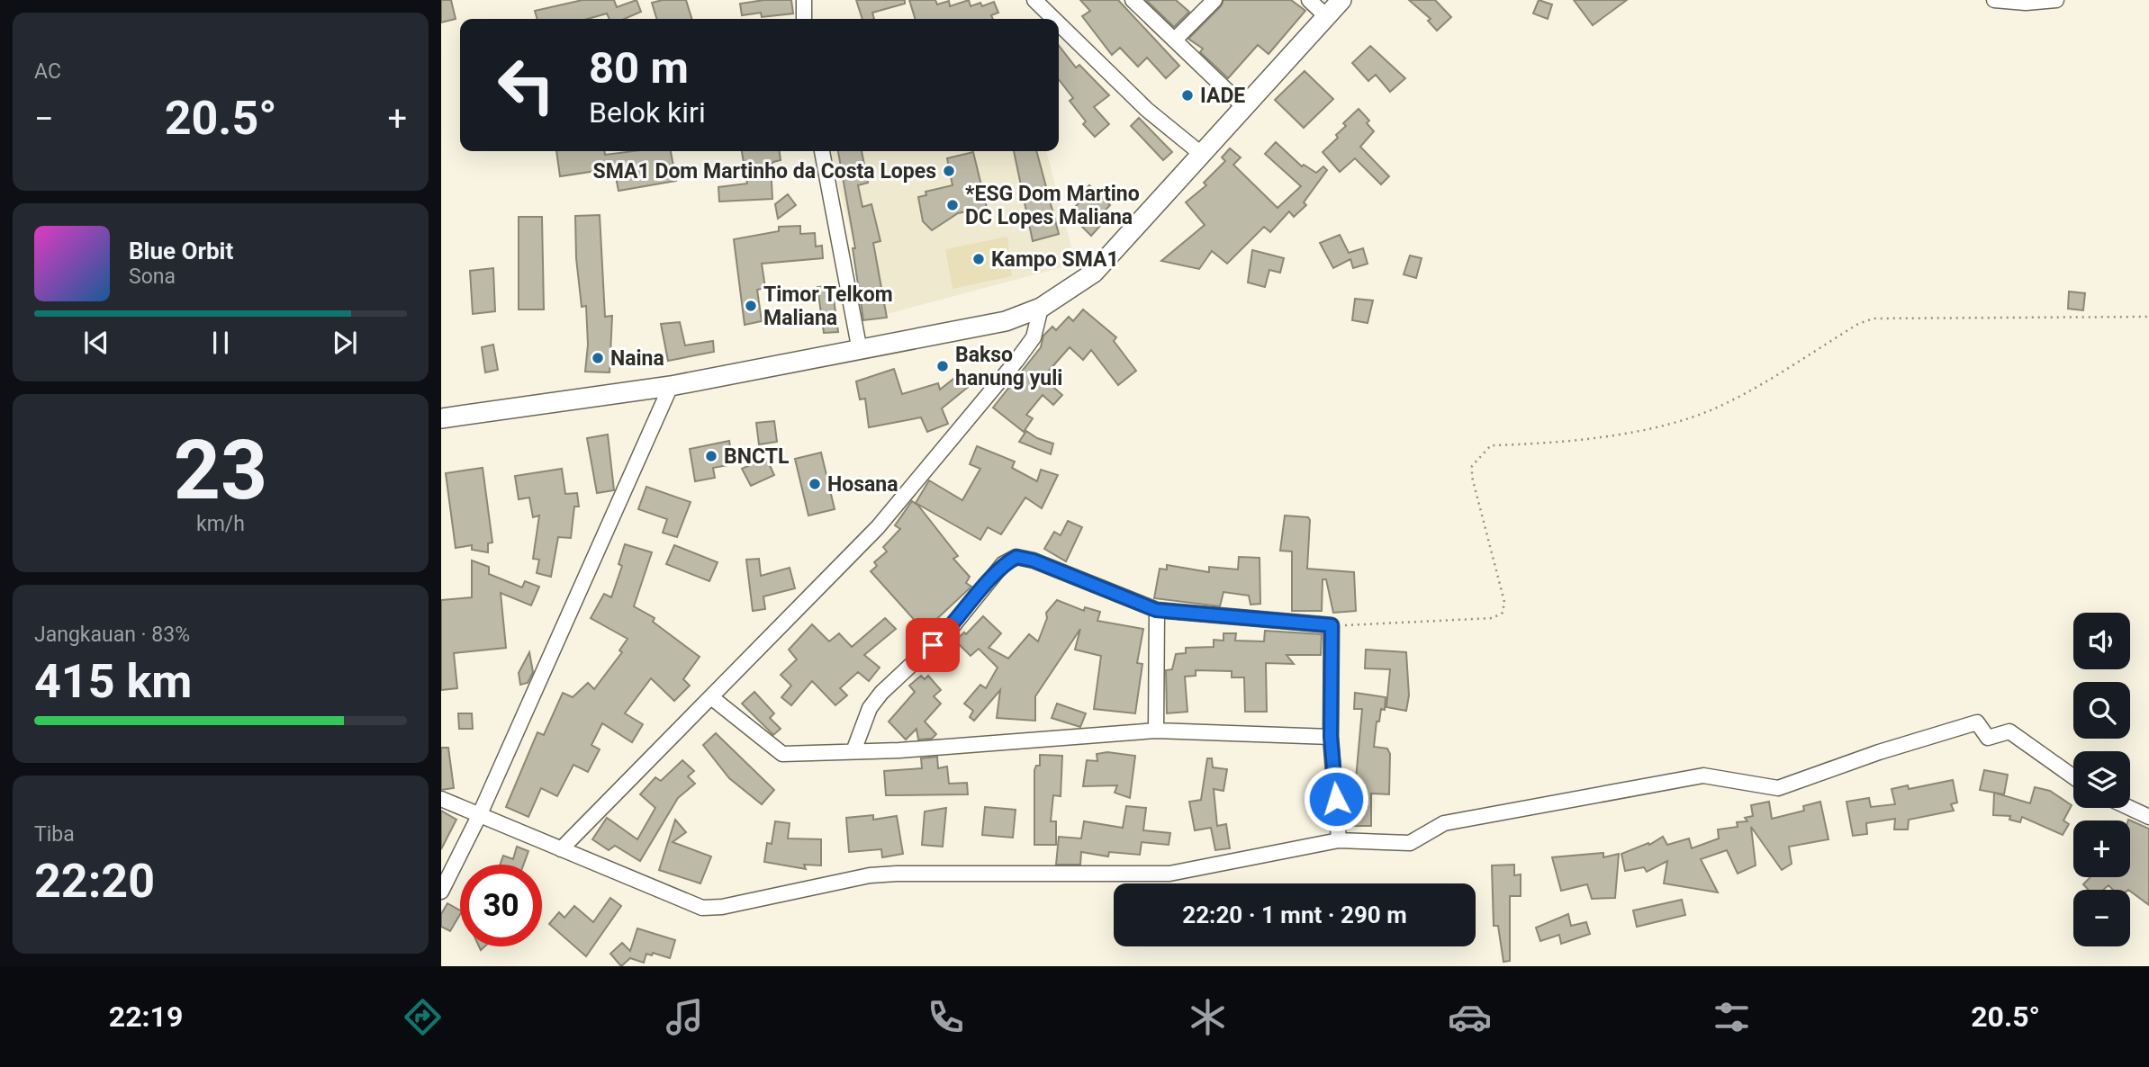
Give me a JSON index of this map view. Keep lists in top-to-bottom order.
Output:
{
  "places": [
    "IADE",
    "SMA1 Dom Martinho da Costa Lopes",
    "*ESG Dom Martino DC Lopes Maliana",
    "Kampo SMA1",
    "Timor Telkom Maliana",
    "Naina",
    "Bakso hanung yuli",
    "BNCTL",
    "Hosana"
  ],
  "page": {
    "tile": [
      "AC",
      ["23", "km/h"],
      ["Jangkauan · 83%", "415 km"],
      ["Tiba", "22:20"]
    ],
    "turn": ["80 m", "Belok kiri"],
    "heat": ["−", "20.5°", "+"],
    "song": ["Blue Orbit", "Sona"],
    "map_buttons": ["+", "−"],
    "limit": "30",
    "trip": "22:20 · 1 mnt · 290 m",
    "tabs": ["22:19", "20.5°"]
  }
}
